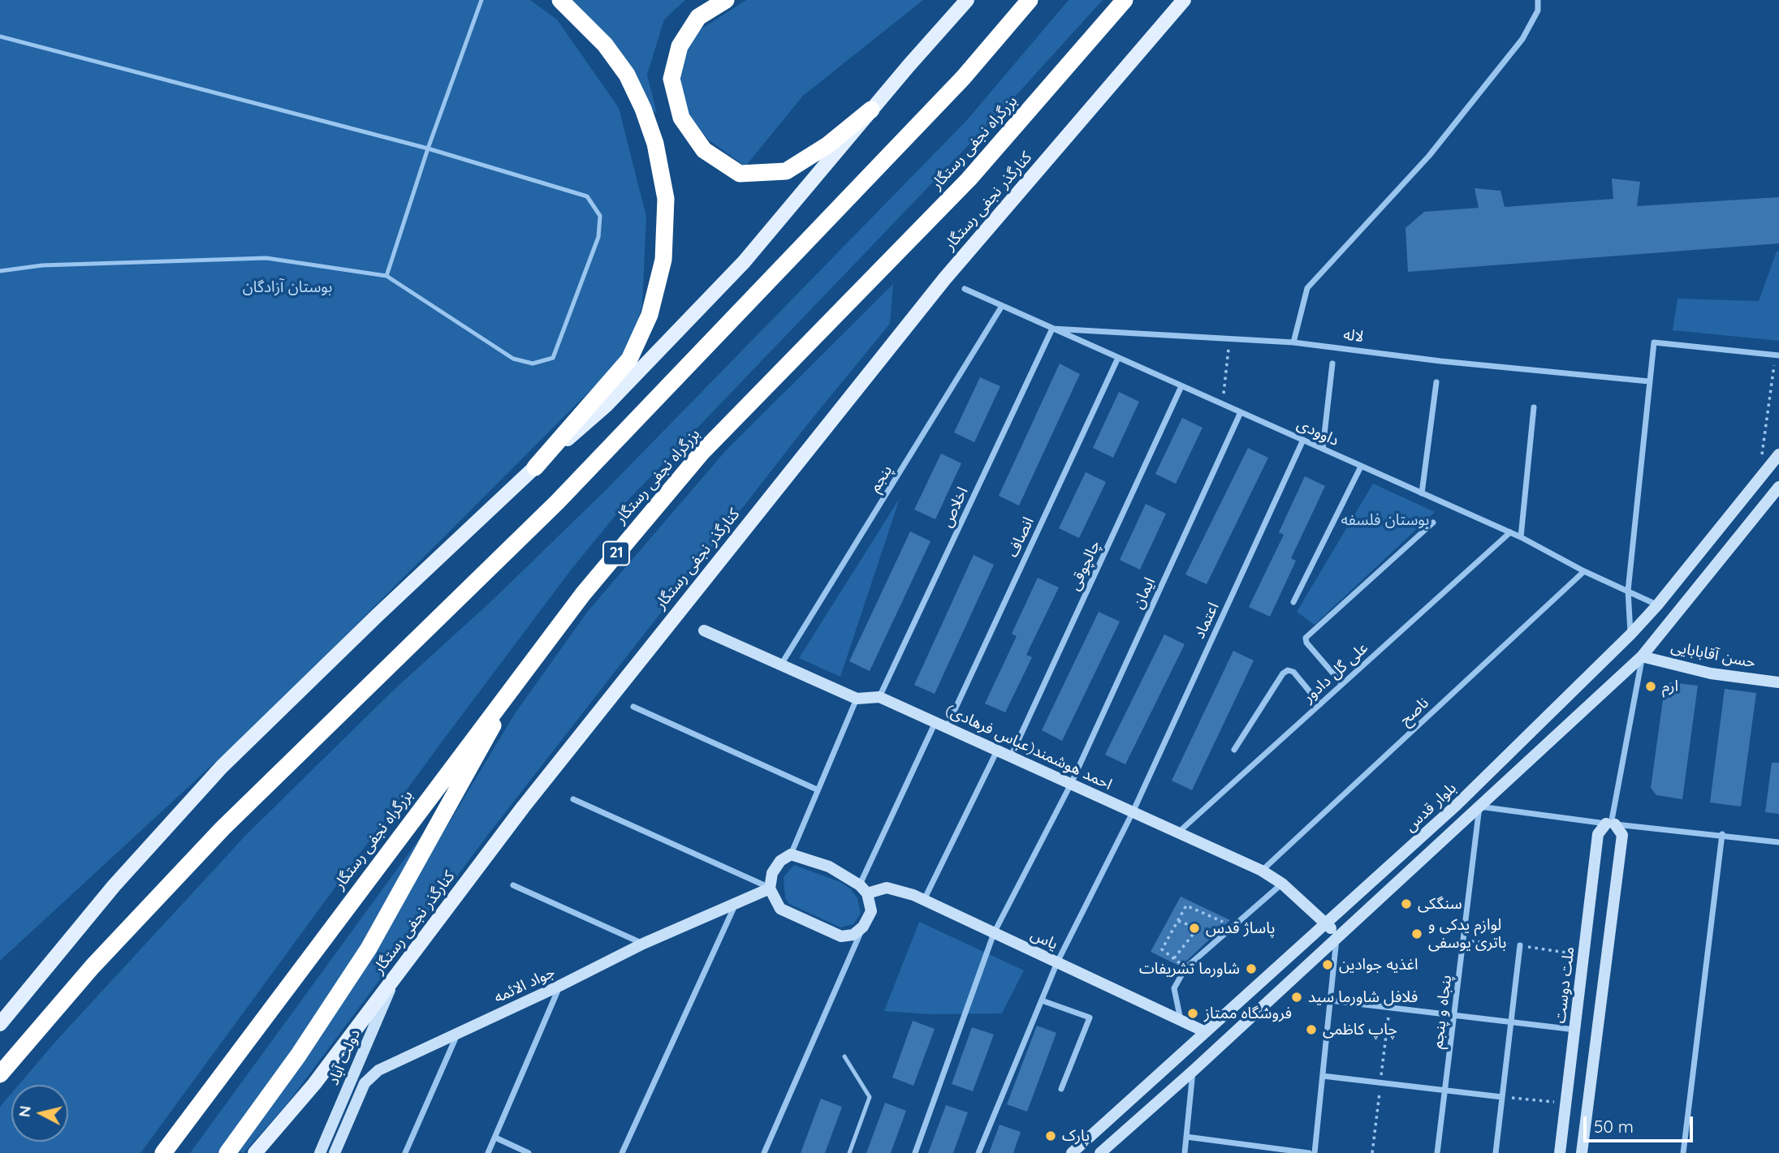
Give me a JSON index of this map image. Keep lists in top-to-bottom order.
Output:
{
  "streets": {
    "highway": ["بزرگراه نجفی رستگار", "21"],
    "main road": ["کنارگذر نجفی رستگار"],
    "street": [
      "لاله",
      "داوودی",
      "پنجم",
      "اخلاص",
      "انصاف",
      "چالچوقی",
      "ایمان",
      "اعتماد",
      "حسن آقابابایی",
      "علی گل دادور",
      "ناصح",
      "احمد هوشمند(عباس فرهادی)",
      "بلوار قدس",
      "یاس",
      "جواد الائمه",
      "ملت دوست",
      "پنجاه و پنجم",
      "دولت آباد"
    ]
  },
  "crossings": [
    ["کنارگذر نجفی رستگار", "دولت آباد"],
    ["لاله", "داوودی"],
    ["لاله", "اخلاص"],
    ["داوودی", "پنجم"],
    ["داوودی", "اخلاص"],
    ["داوودی", "انصاف"],
    ["داوودی", "چالچوقی"],
    ["داوودی", "ایمان"],
    ["داوودی", "اعتماد"],
    ["داوودی", "علی گل دادور"],
    ["داوودی", "ناصح"],
    ["داوودی", "بلوار قدس"],
    ["پنجم", "احمد هوشمند(عباس فرهادی)"],
    ["اخلاص", "احمد هوشمند(عباس فرهادی)"],
    ["انصاف", "احمد هوشمند(عباس فرهادی)"],
    ["چالچوقی", "احمد هوشمند(عباس فرهادی)"],
    ["ایمان", "احمد هوشمند(عباس فرهادی)"],
    ["ایمان", "یاس"],
    ["اعتماد", "احمد هوشمند(عباس فرهادی)"],
    ["حسن آقابابایی", "بلوار قدس"],
    ["علی گل دادور", "احمد هوشمند(عباس فرهادی)"],
    ["ناصح", "احمد هوشمند(عباس فرهادی)"],
    ["احمد هوشمند(عباس فرهادی)", "بلوار قدس"],
    ["بلوار قدس", "یاس"],
    ["بلوار قدس", "پنجاه و پنجم"]
  ],
  "parks": ["بوستان آزادگان", "بوستان فلسفه"],
  "places": [
    "ارم",
    "سنگکی",
    "پاساژ قدس",
    "لوازم یدکی و باتری یوسفی",
    "اغذیه جوادین",
    "شاورما تشریفات",
    "فلافل شاورما سید",
    "فروشگاه ممتاز",
    "چاپ كاظمى",
    "پارک"
  ],
  "scale_bar": "50 m",
  "north": "left"
}
